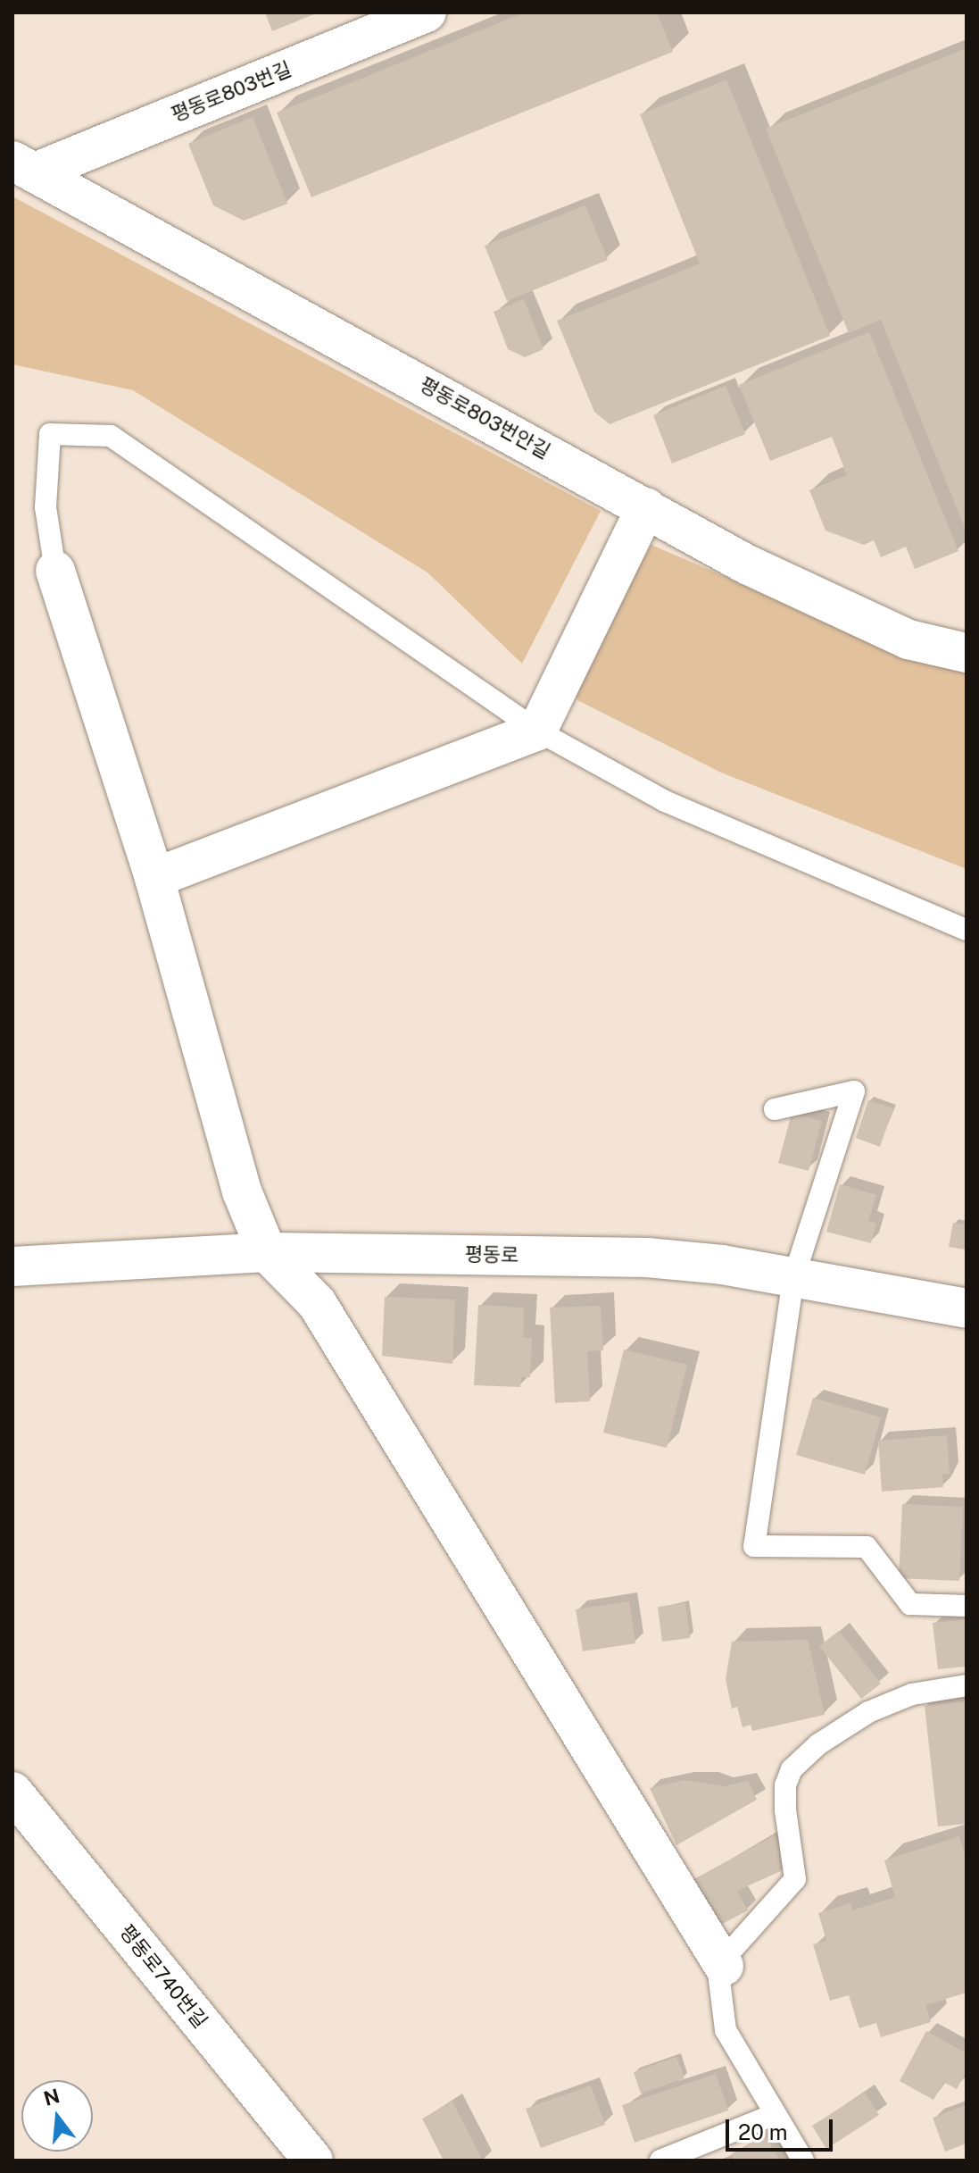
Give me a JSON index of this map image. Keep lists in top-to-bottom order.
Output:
{
  "streets": {
    "street": [
      "평동로803번길",
      "평동로803번안길",
      "평동로",
      "평동로740번길"
    ]
  },
  "crossings": [
    ["평동로803번길", "평동로803번안길"]
  ],
  "scale_bar": "20 m",
  "north": "top"
}
